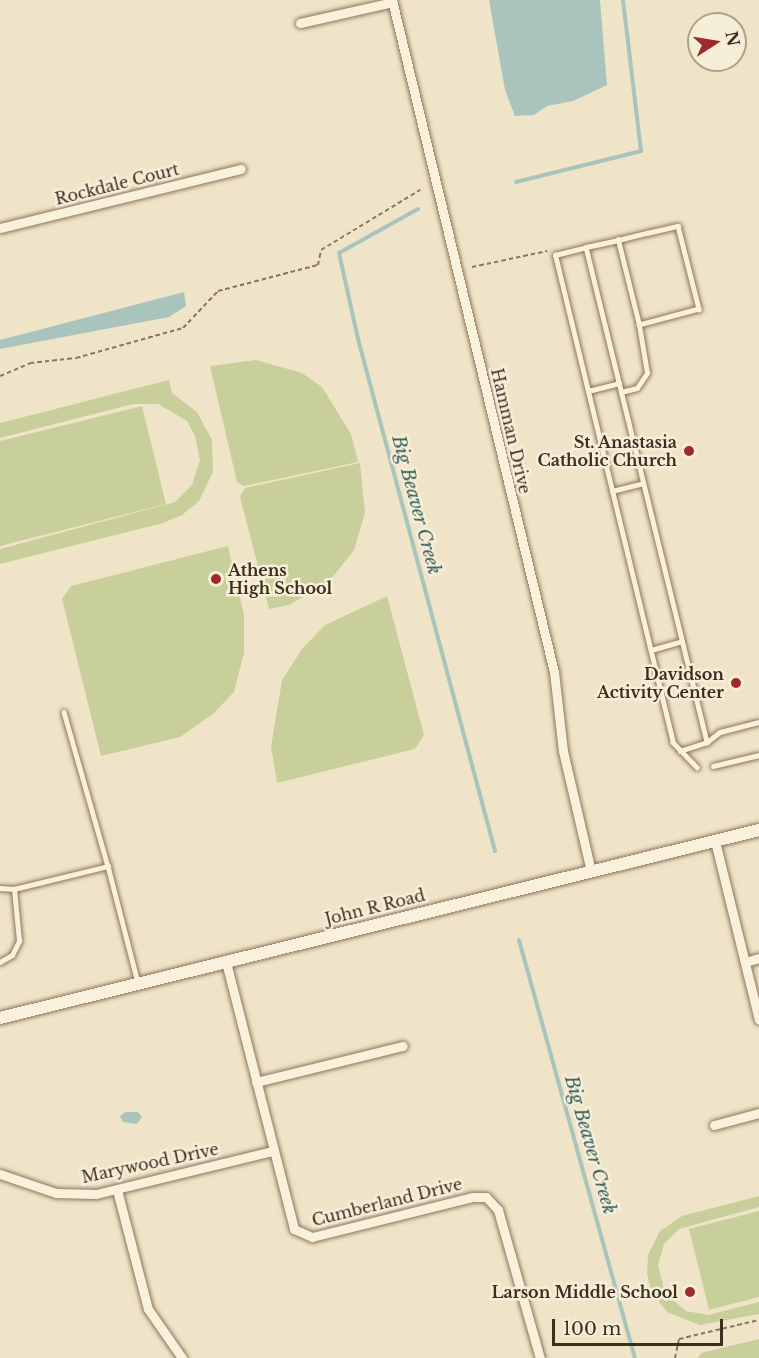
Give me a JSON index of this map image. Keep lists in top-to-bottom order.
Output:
{
  "streets": {
    "main road": ["John R Road"],
    "street": [
      "Rockdale Court",
      "Hamman Drive",
      "Marywood Drive",
      "Cumberland Drive"
    ]
  },
  "crossings": [
    ["Hamman Drive", "John R Road"],
    ["John R Road", "Cumberland Drive"],
    ["Marywood Drive", "Cumberland Drive"]
  ],
  "water": ["Big Beaver Creek"],
  "places": [
    "St. Anastasia Catholic Church",
    "Athens High School",
    "Davidson Activity Center",
    "Larson Middle School"
  ],
  "scale_bar": "100 m",
  "north": "right"
}
